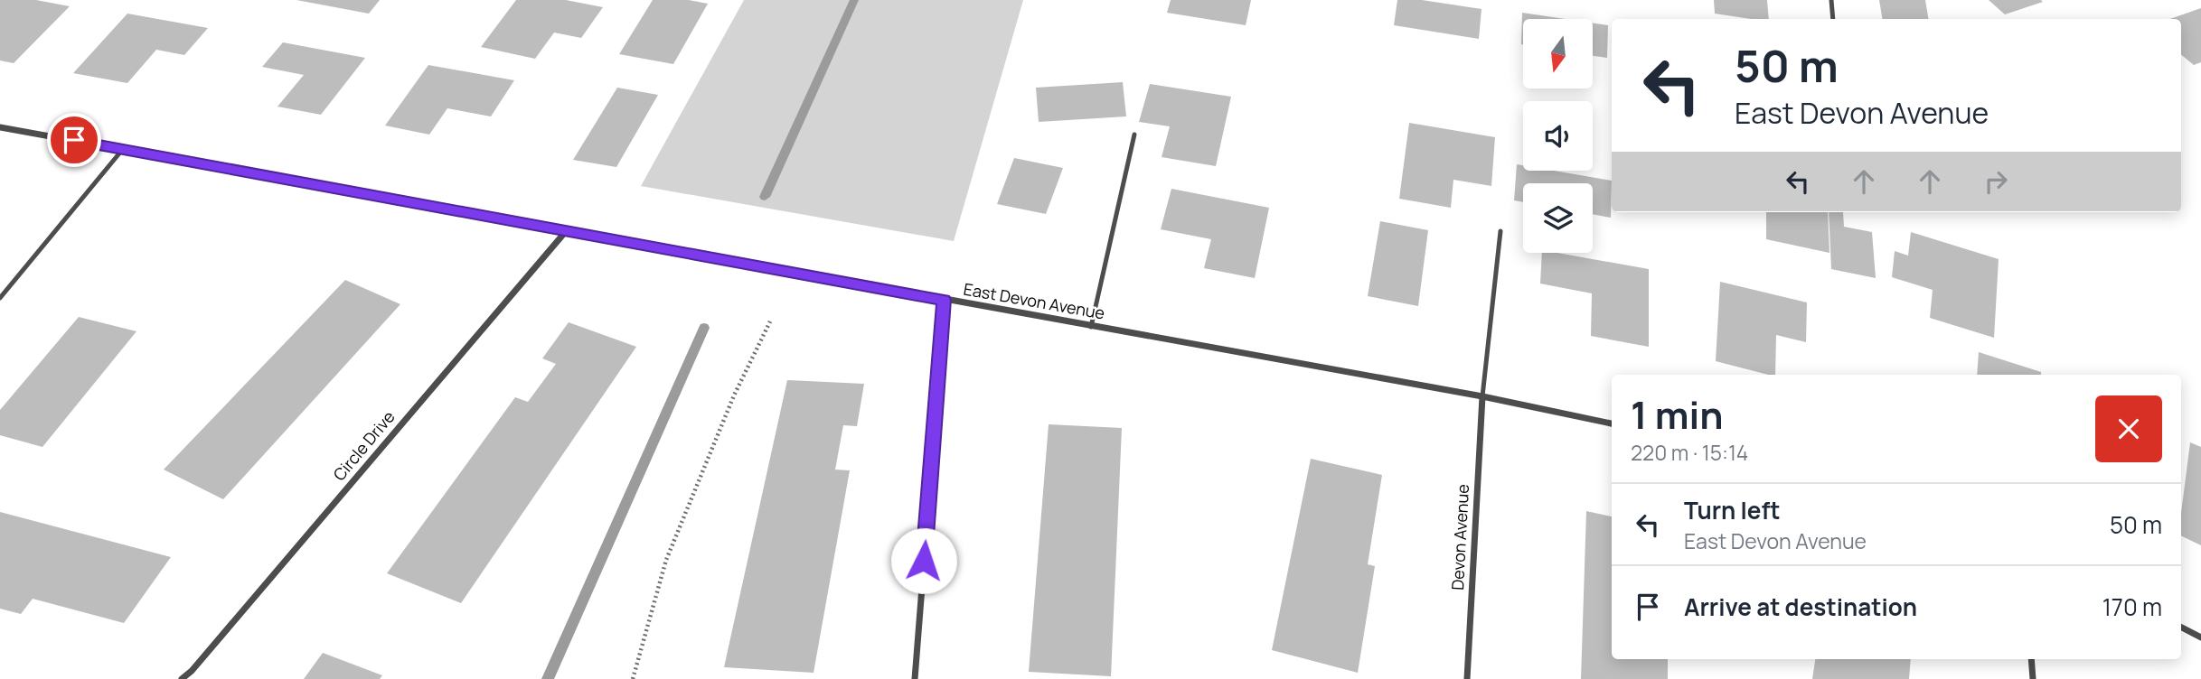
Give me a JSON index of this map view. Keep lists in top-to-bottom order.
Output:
{
  "streets": {
    "street": ["East Devon Avenue", "Circle Drive", "Devon Avenue"]
  },
  "crossings": [
    ["East Devon Avenue", "Circle Drive"],
    ["East Devon Avenue", "Devon Avenue"]
  ],
  "north": "bottom",
  "page": {
    "turn": ["50 m", "East Devon Avenue"],
    "heading": ["1 min", "220 m · 15:14"],
    "list": [
      {
        "name": "Turn left",
        "note": "East Devon Avenue",
        "value": "50 m"
      },
      {
        "name": "Arrive at destination",
        "value": "170 m"
      }
    ]
  }
}
